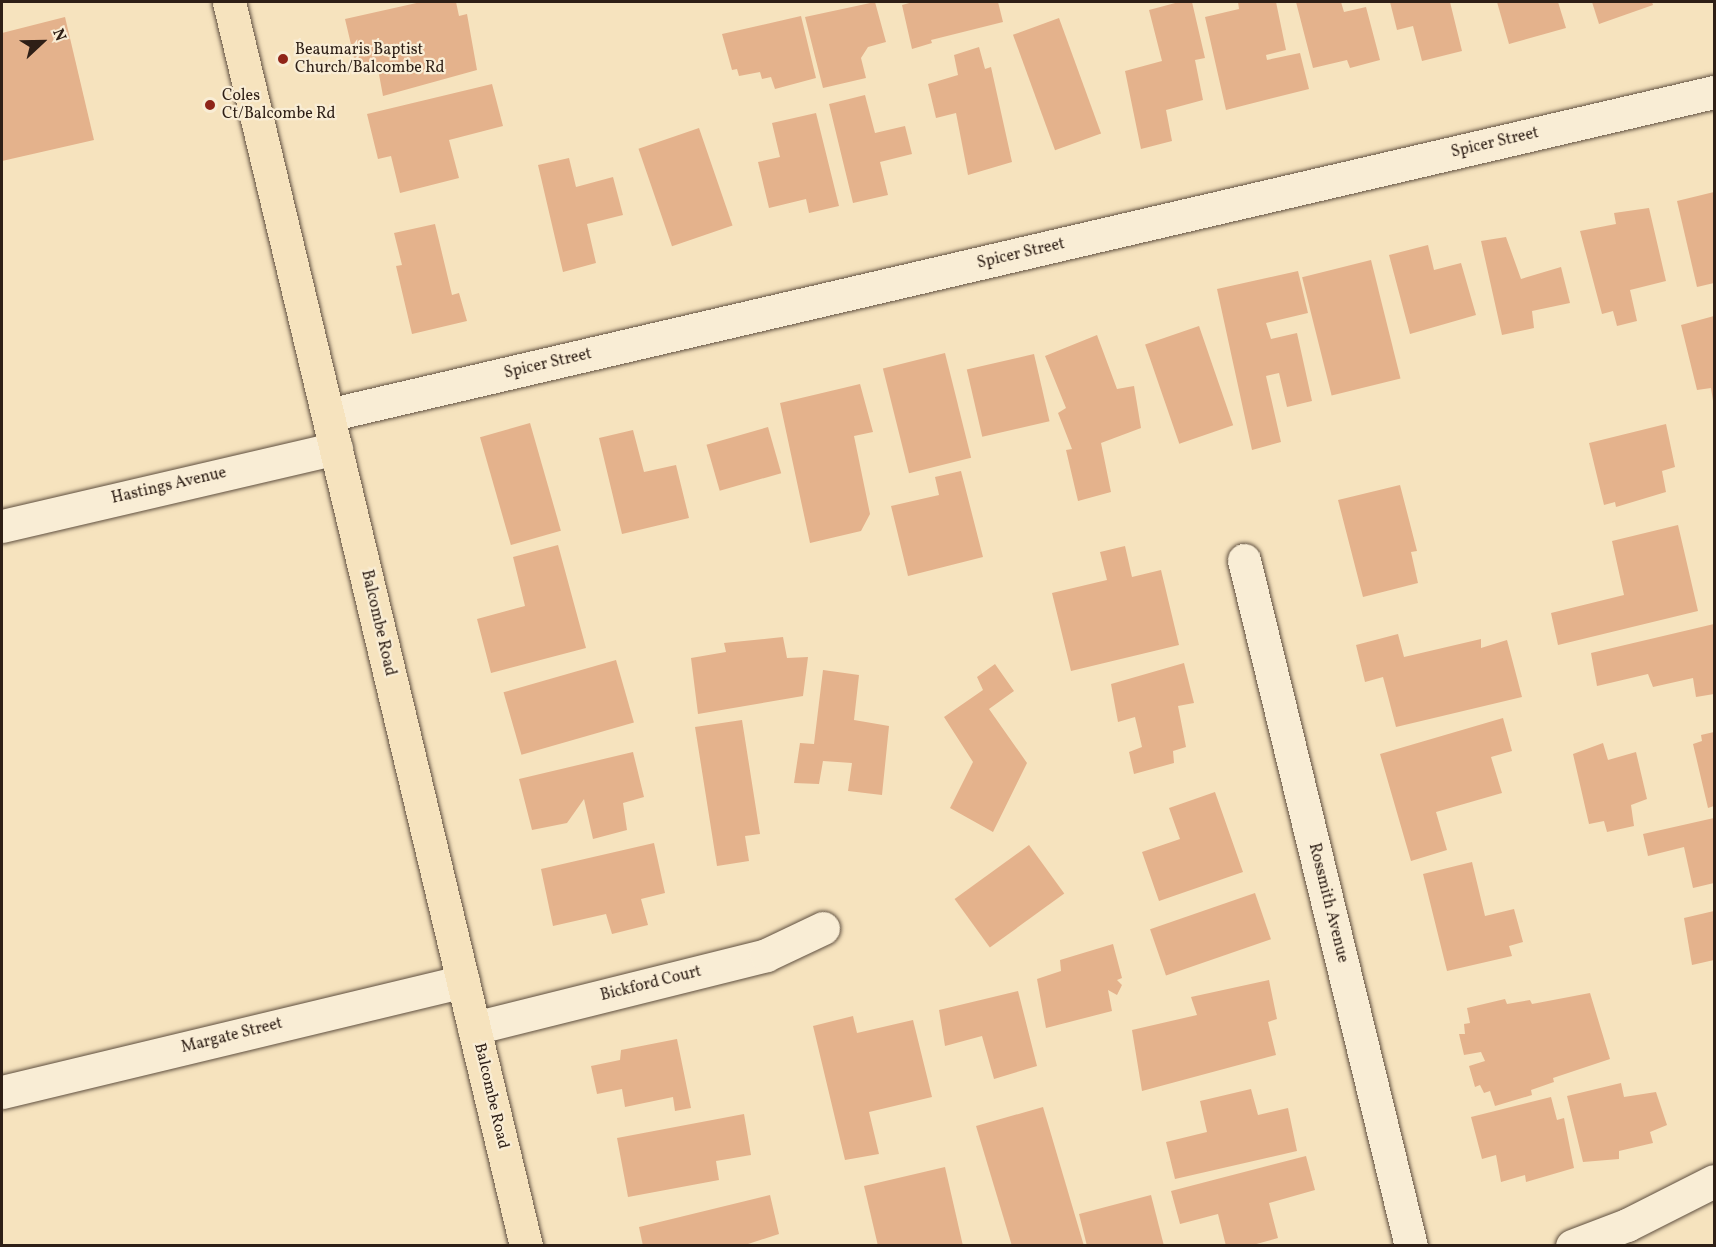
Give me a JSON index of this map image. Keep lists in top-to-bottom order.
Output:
{
  "streets": {
    "main road": ["Balcombe Road"],
    "street": [
      "Spicer Street",
      "Hastings Avenue",
      "Rossmith Avenue",
      "Bickford Court",
      "Margate Street"
    ]
  },
  "crossings": [
    ["Spicer Street", "Balcombe Road"],
    ["Hastings Avenue", "Balcombe Road"],
    ["Balcombe Road", "Bickford Court"],
    ["Balcombe Road", "Margate Street"]
  ],
  "places": ["Beaumaris Baptist Church/Balcombe Rd", "Coles Ct/Balcombe Rd"],
  "north": "right"
}
